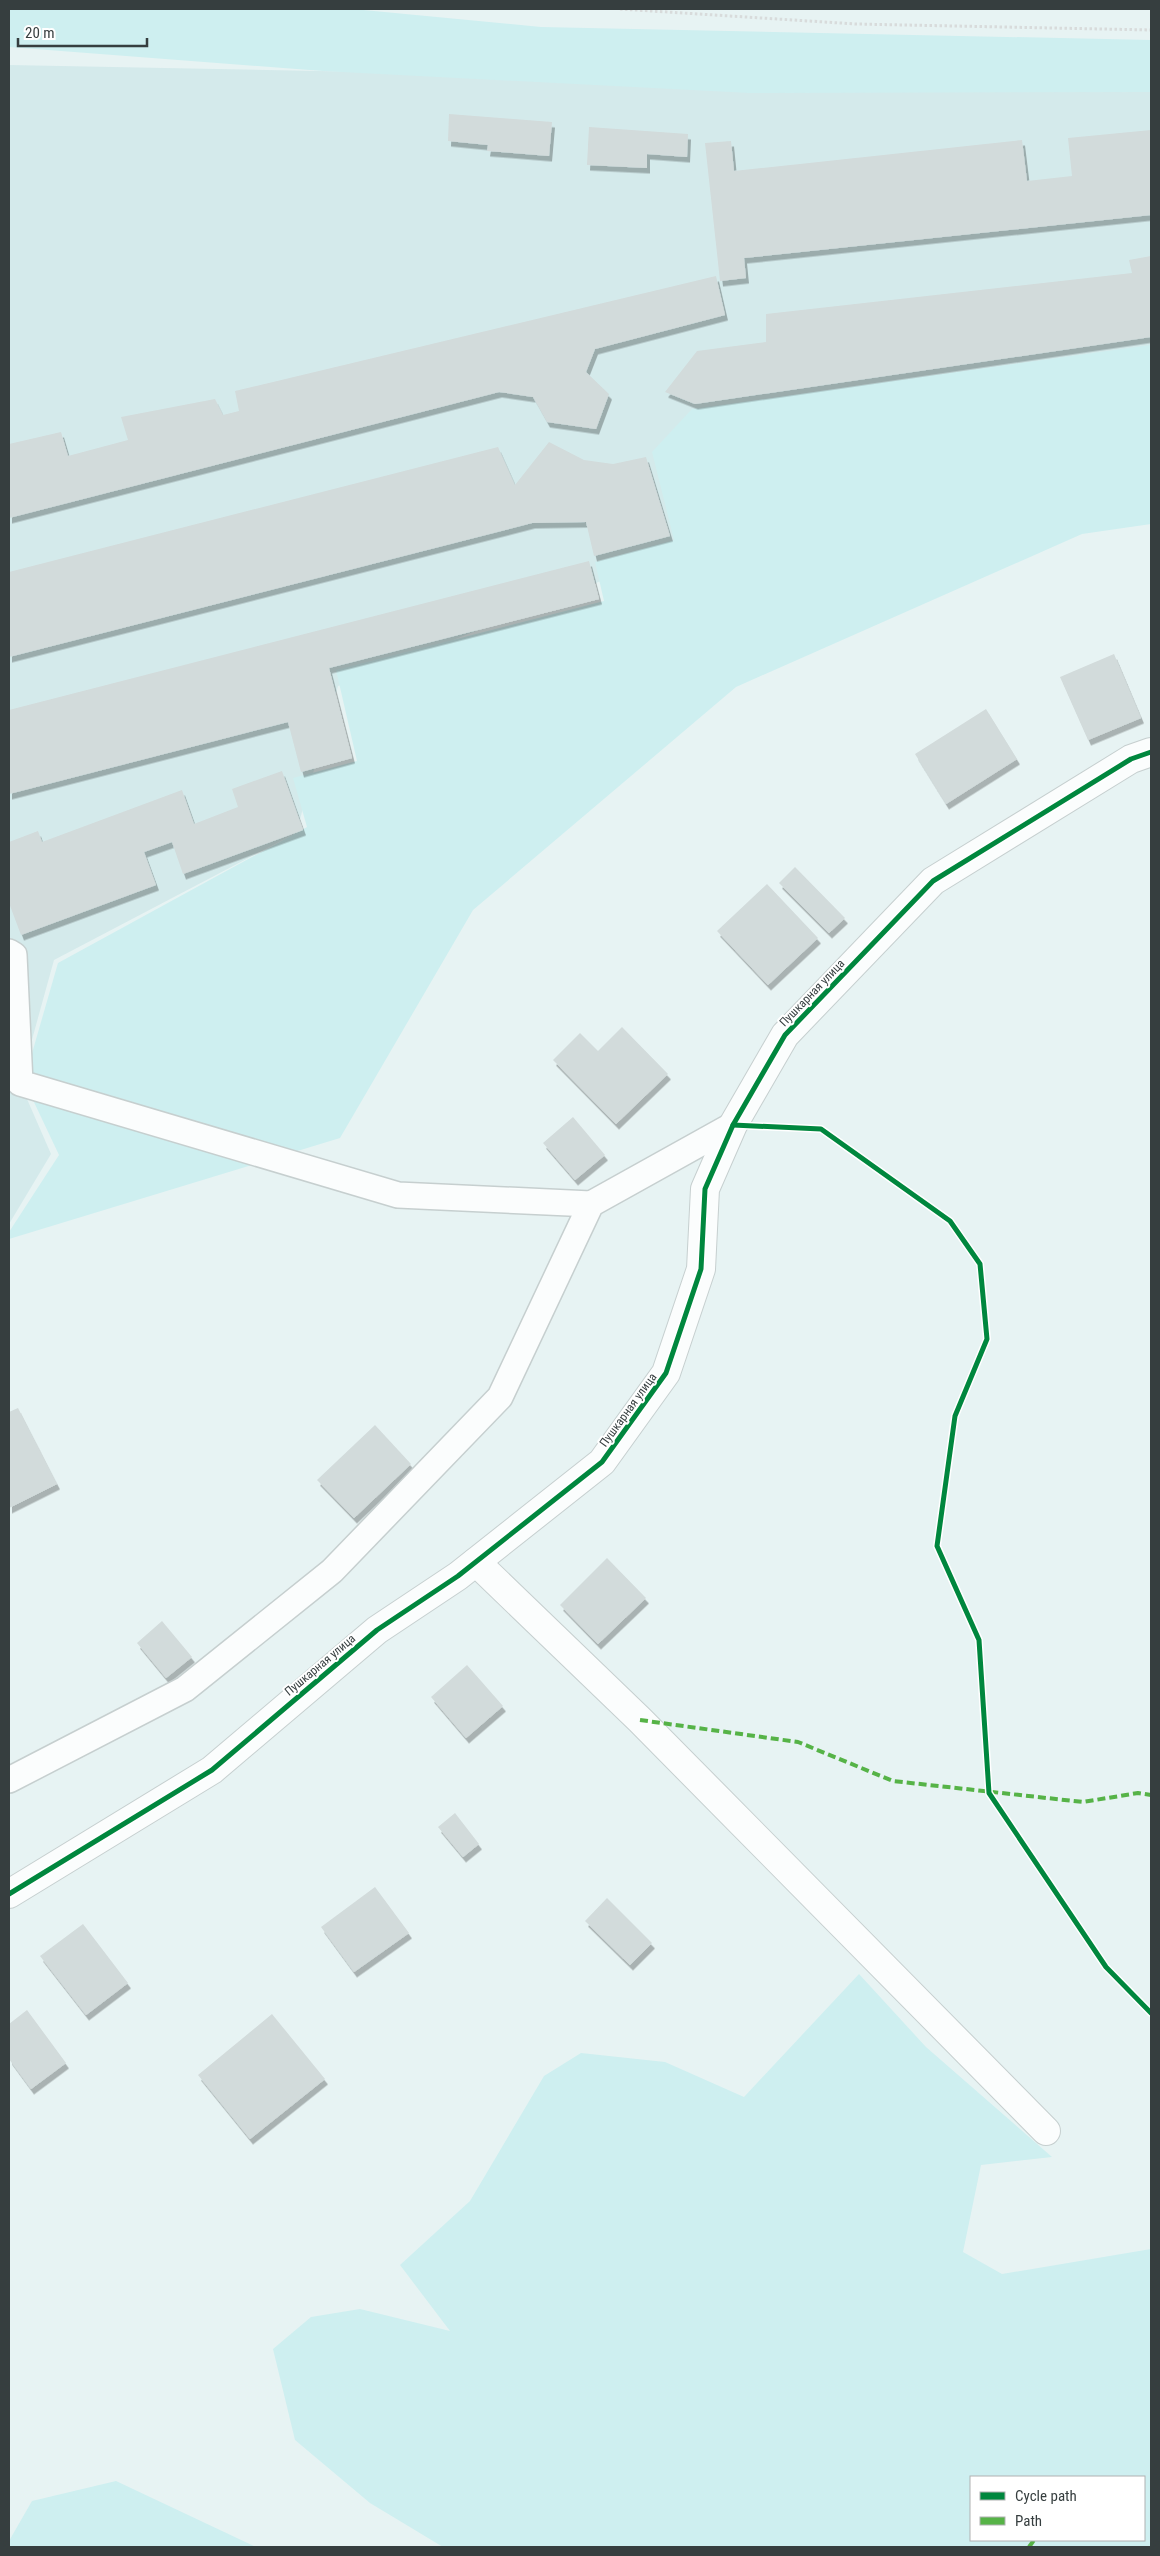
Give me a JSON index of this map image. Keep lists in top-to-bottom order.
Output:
{
  "streets": {
    "street": ["Пушкарная улица"]
  },
  "legend": ["Cycle path", "Path"],
  "scale_bar": "20 m"
}
